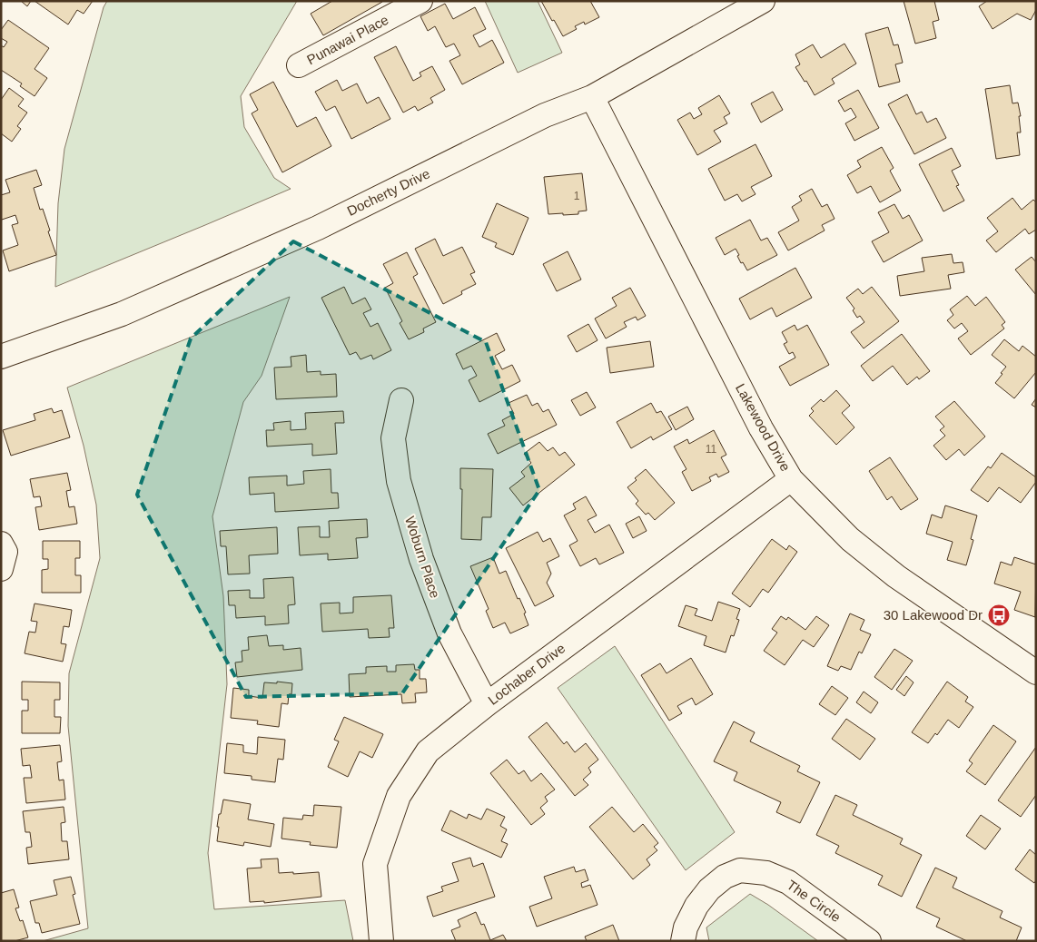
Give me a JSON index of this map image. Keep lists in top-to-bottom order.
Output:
{
  "streets": {
    "street": [
      "Punawai Place",
      "Docherty Drive",
      "Lakewood Drive",
      "Woburn Place",
      "Lochaber Drive",
      "The Circle"
    ]
  },
  "crossings": [
    ["Docherty Drive", "Lakewood Drive"],
    ["Lakewood Drive", "Lochaber Drive"],
    ["Woburn Place", "Lochaber Drive"]
  ],
  "places": {
    "bus stop": ["30 Lakewood Dr"]
  },
  "house_numbers": ["1", "11"]
}
